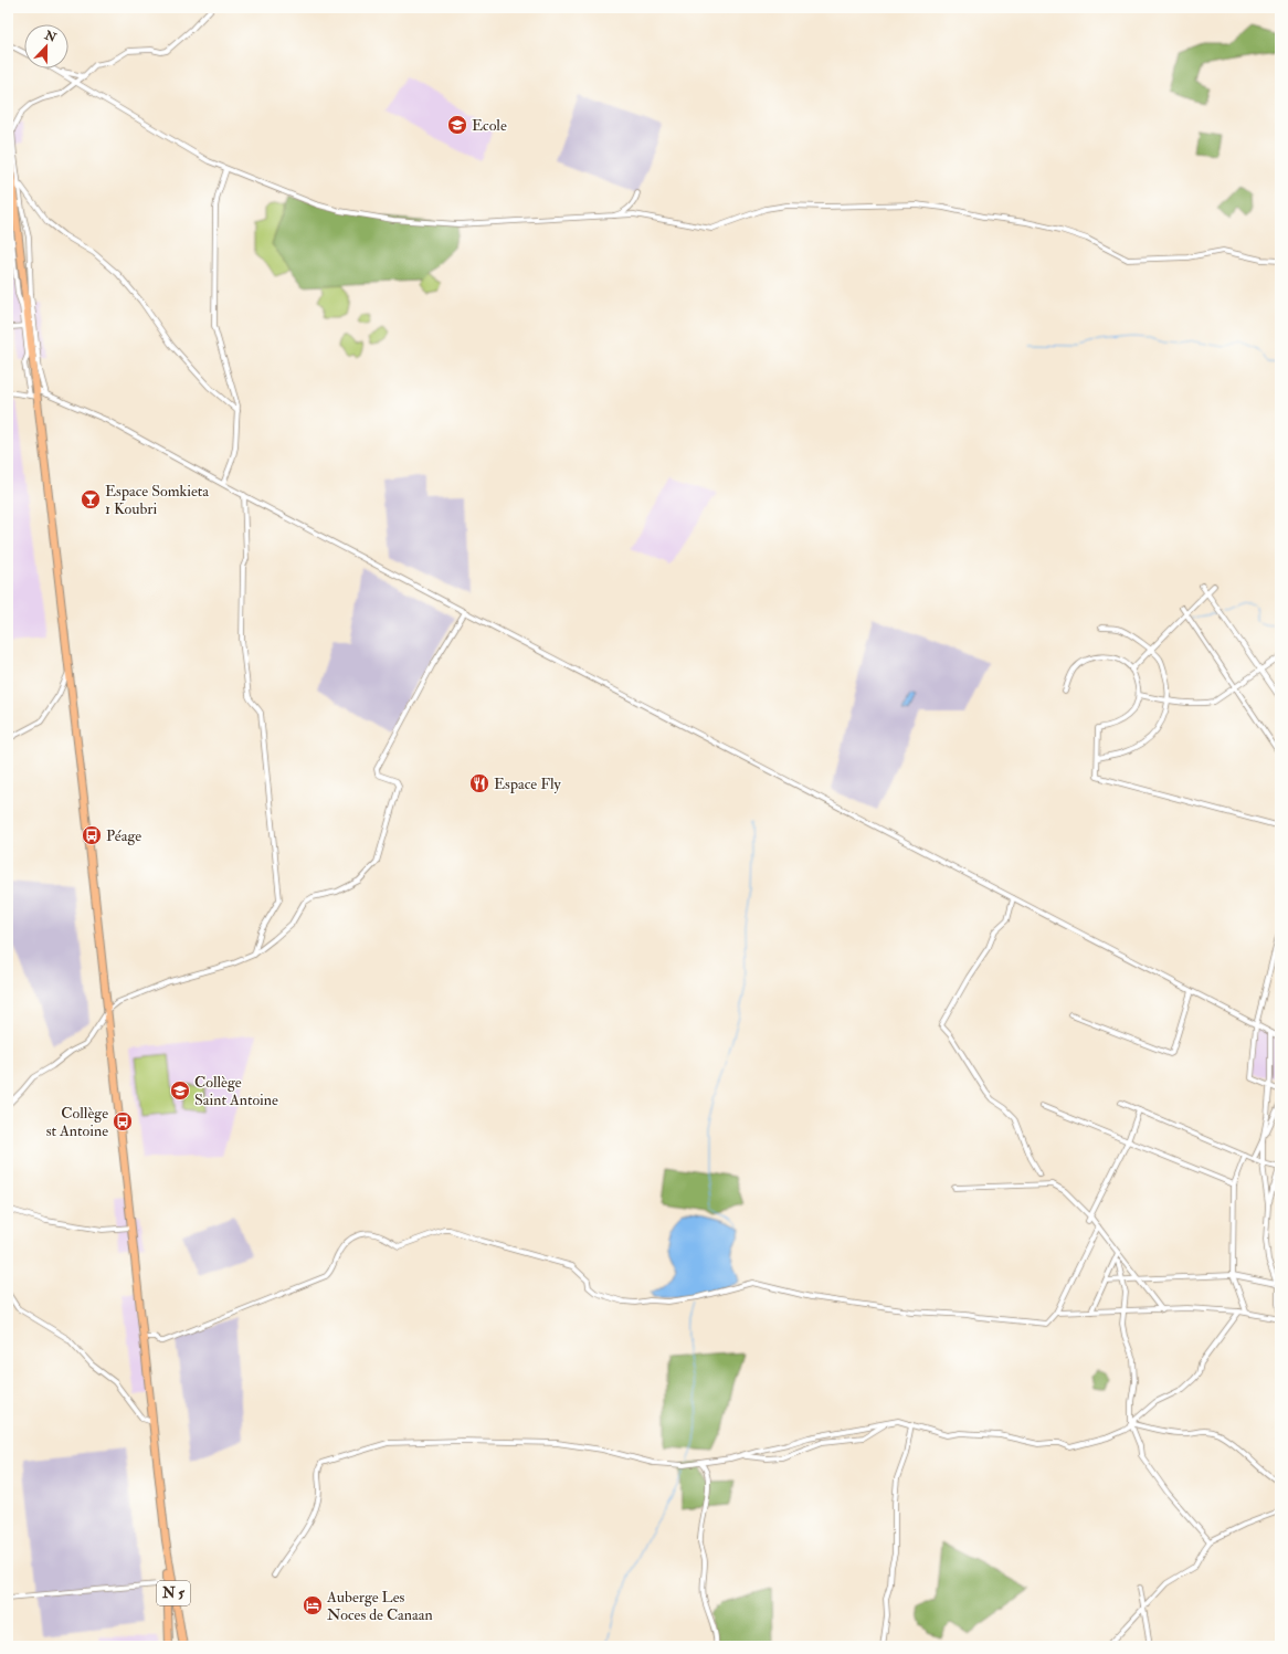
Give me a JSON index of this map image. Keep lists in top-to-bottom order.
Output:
{
  "streets": {
    "highway": ["N 5"]
  },
  "places": {
    "school or university": ["Ecole", "Collège Saint Antoine"],
    "bar": ["Espace Somkieta 1 Koubri"],
    "restaurant": ["Espace Fly"],
    "bus stop": ["Péage", "Collège st Antoine"],
    "hotel": ["Auberge Les Noces de Canaan"]
  },
  "north": "top"
}
